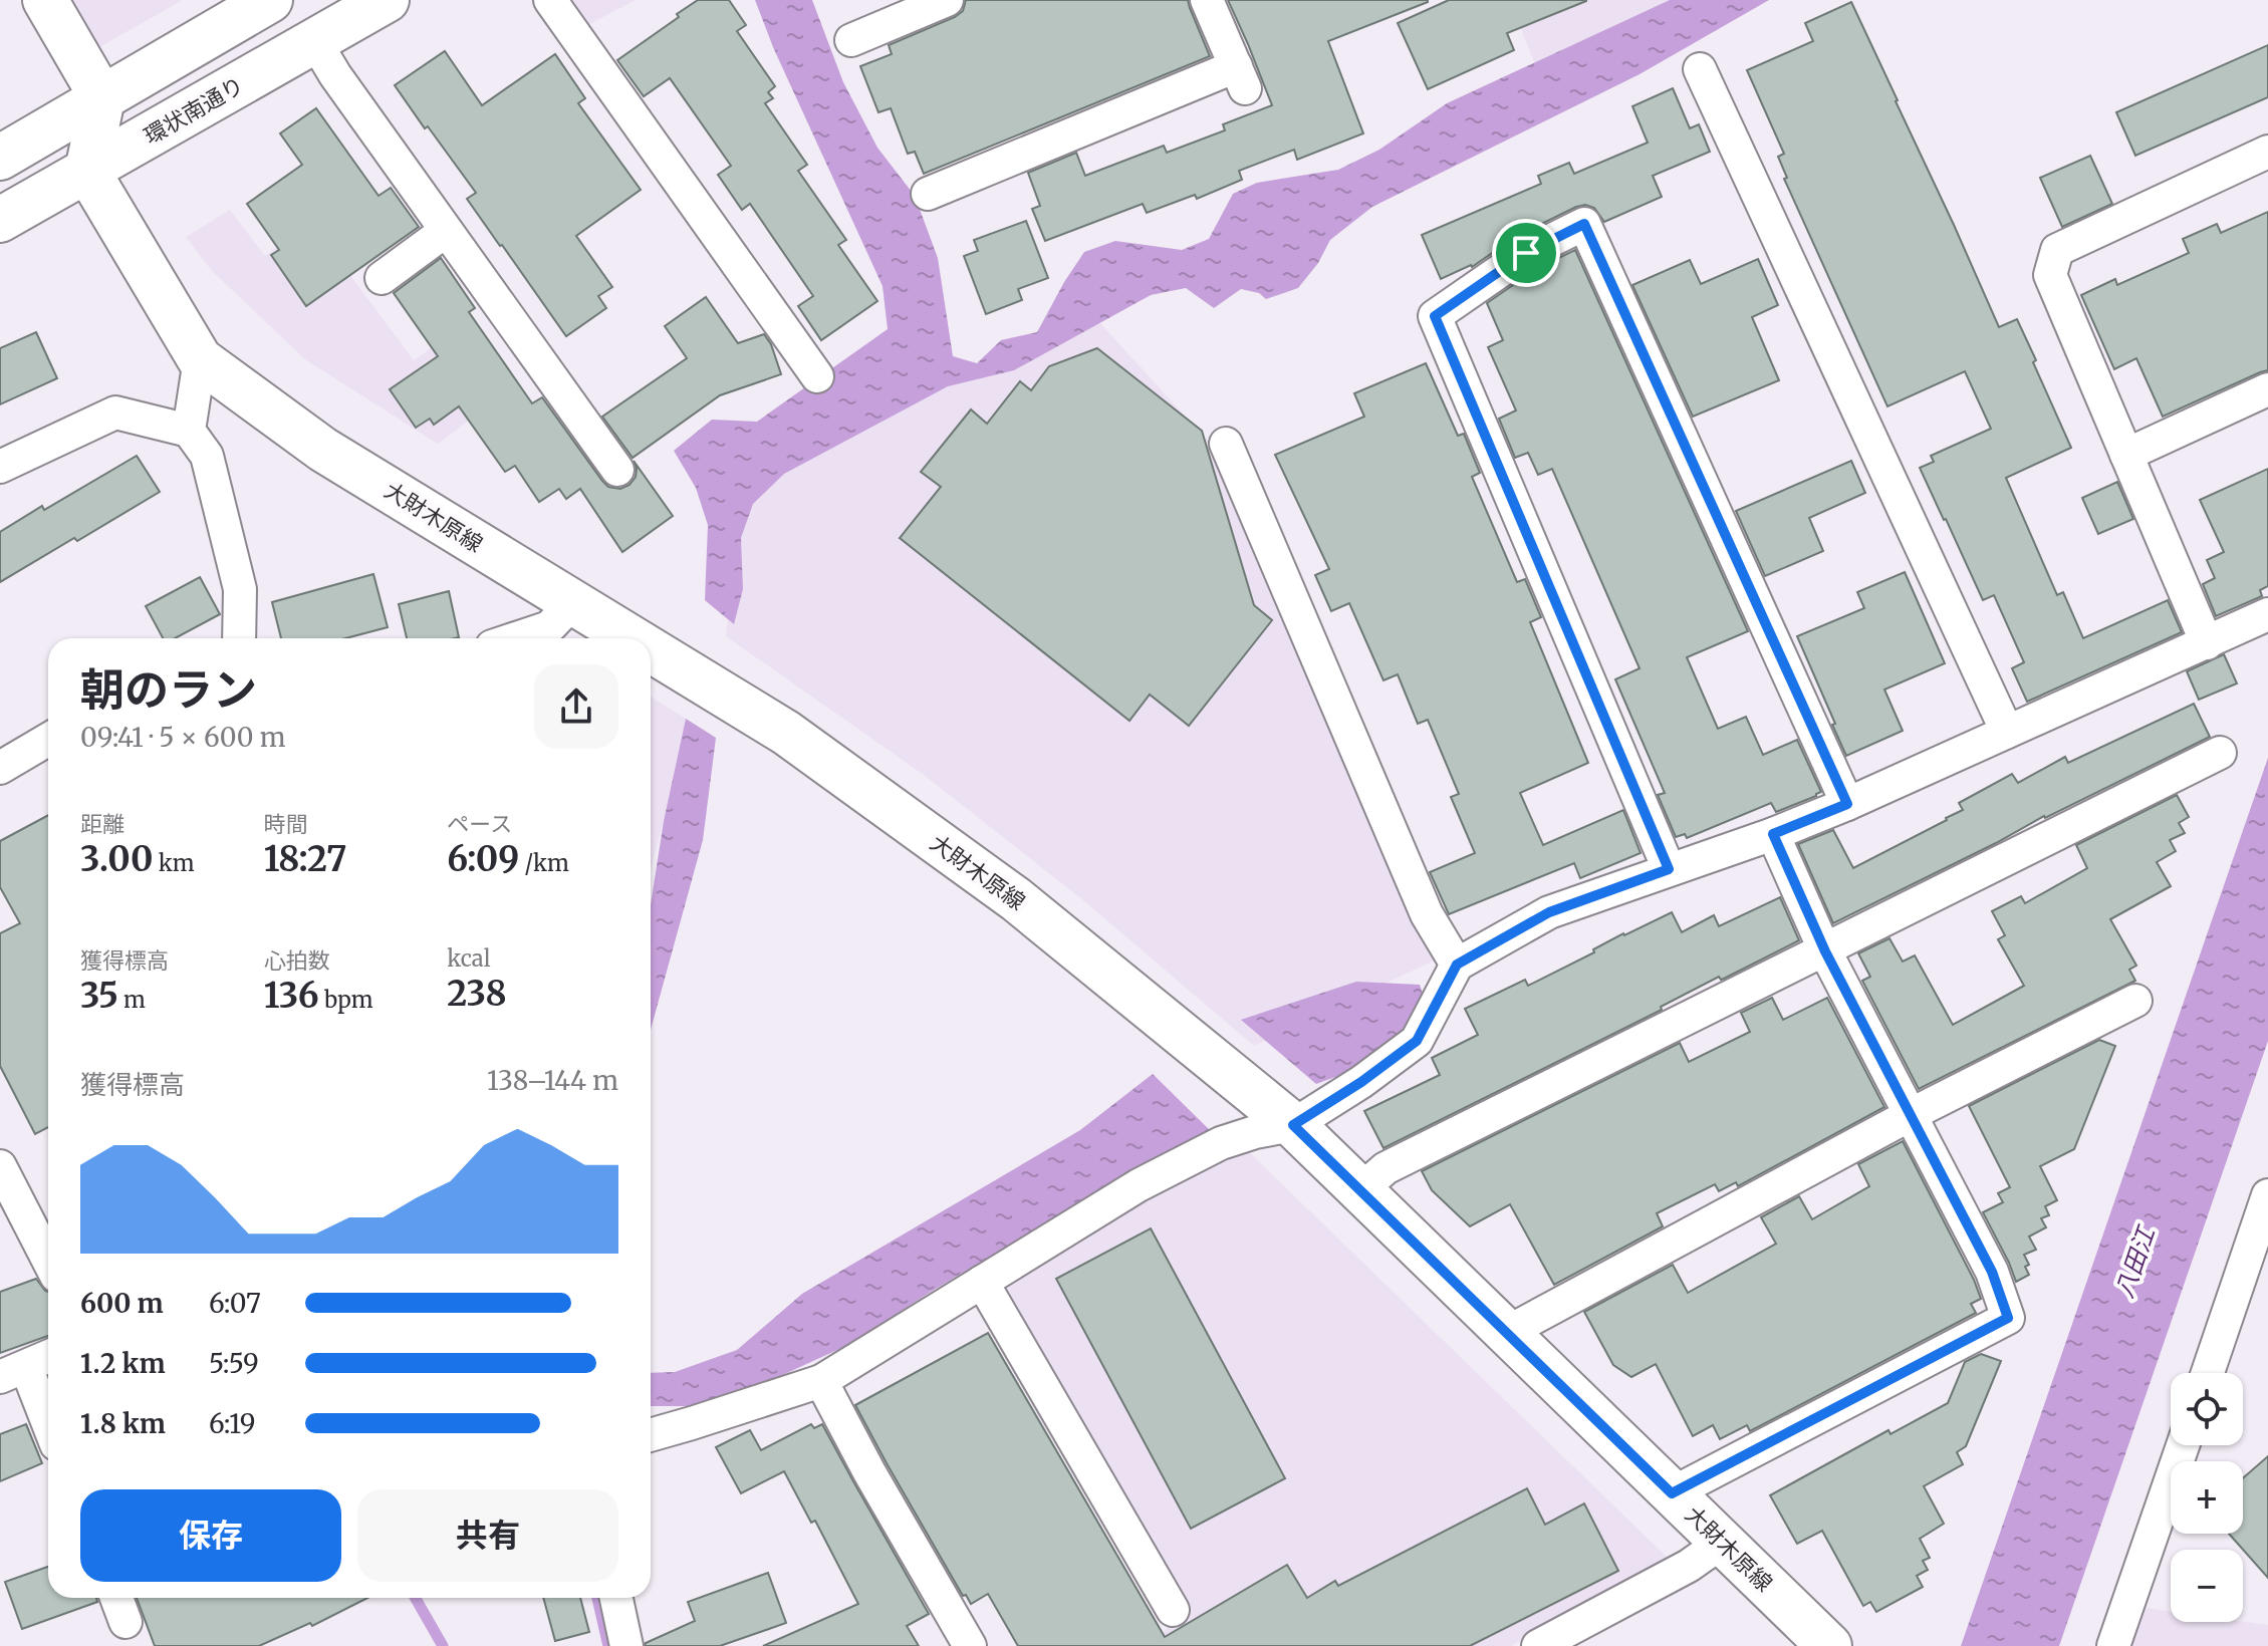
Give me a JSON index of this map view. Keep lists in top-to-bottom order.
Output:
{
  "streets": {
    "street": ["環状南通り", "大財木原線"]
  },
  "crossings": [
    ["環状南通り", "大財木原線"]
  ],
  "water": ["八田江"],
  "page": {
    "heading": ["朝のラン", "09:41 · 5 × 600 m"],
    "stats": [
      ["距離", "3.00 km"],
      ["時間", "18:27"],
      ["ペース", "6:09 /km"],
      ["獲得標高", "35 m"],
      ["心拍数", "136 bpm"],
      ["kcal", "238"]
    ],
    "chart": ["獲得標高", "138–144 m"],
    "list": [
      {
        "name": "600 m",
        "note": "6:07"
      },
      {
        "name": "1.2 km",
        "note": "5:59"
      },
      {
        "name": "1.8 km",
        "note": "6:19"
      }
    ],
    "map_buttons": ["+", "−"],
    "buttons": ["保存", "共有"]
  }
}
